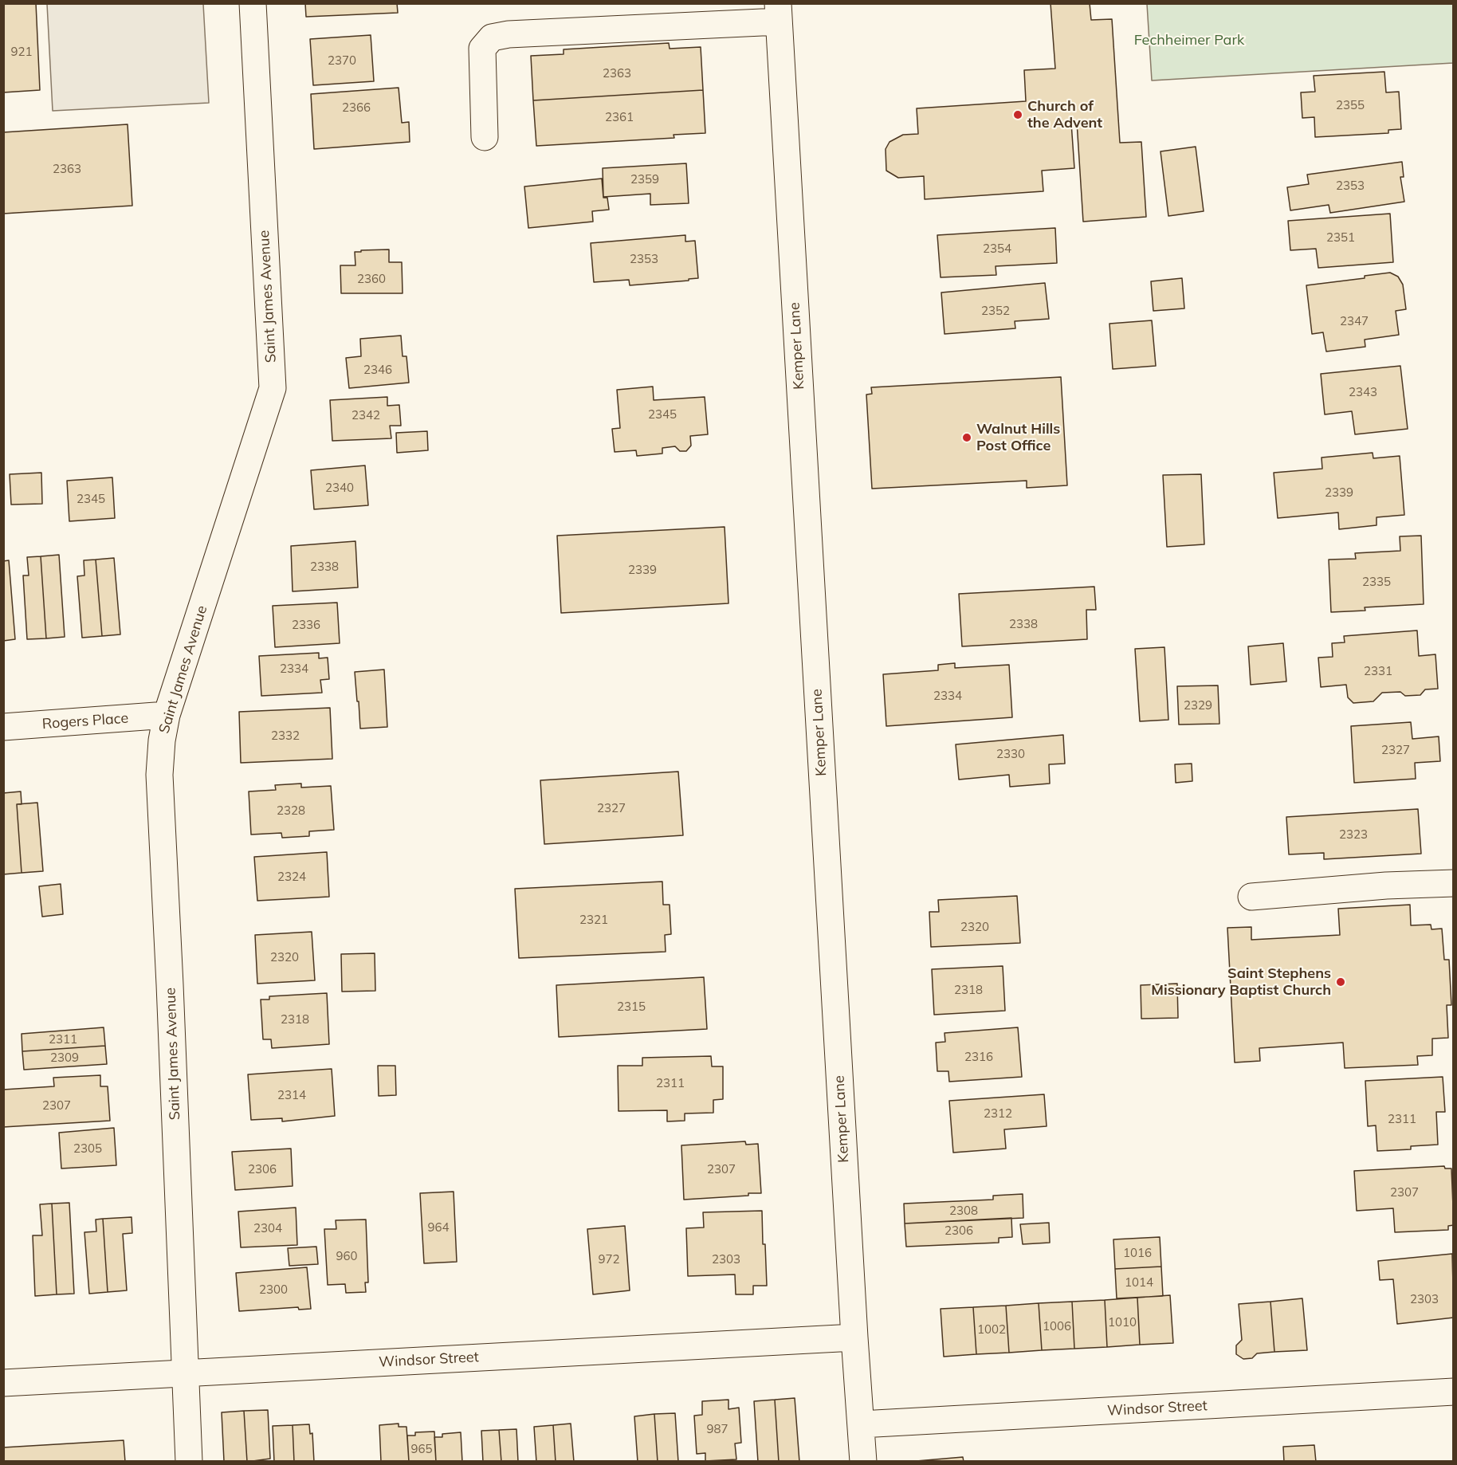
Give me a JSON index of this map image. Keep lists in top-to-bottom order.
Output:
{
  "streets": {
    "street": [
      "Saint James Avenue",
      "Kemper Lane",
      "Rogers Place",
      "Windsor Street"
    ]
  },
  "crossings": [
    ["Saint James Avenue", "Rogers Place"],
    ["Saint James Avenue", "Windsor Street"],
    ["Kemper Lane", "Windsor Street"]
  ],
  "parks": ["Fechheimer Park"],
  "places": ["Church of the Advent", "Walnut Hills Post Office", "Saint Stephens Missionary Baptist Church"],
  "house_numbers": [
    "921",
    "2370",
    "2363",
    "2355",
    "2366",
    "2361",
    "2363",
    "2359",
    "2353",
    "2351",
    "2354",
    "2353",
    "2360",
    "2352",
    "2347",
    "2346",
    "2343",
    "2345",
    "2342",
    "2340",
    "2339",
    "2345",
    "2338",
    "2339",
    "2335",
    "2338",
    "2336",
    "2334",
    "2331",
    "2334",
    "2329",
    "2332",
    "2327",
    "2330",
    "2327",
    "2328",
    "2323",
    "2324",
    "2321",
    "2320",
    "2320",
    "2318",
    "2315",
    "2318",
    "2311",
    "2316",
    "2309",
    "2311",
    "2314",
    "2307",
    "2312",
    "2311",
    "2305",
    "2306",
    "2307",
    "2307",
    "2308",
    "964",
    "2304",
    "2306",
    "1016",
    "960",
    "972",
    "2303",
    "1014",
    "2300",
    "2303",
    "1010",
    "1006",
    "1002",
    "987",
    "965"
  ]
}
